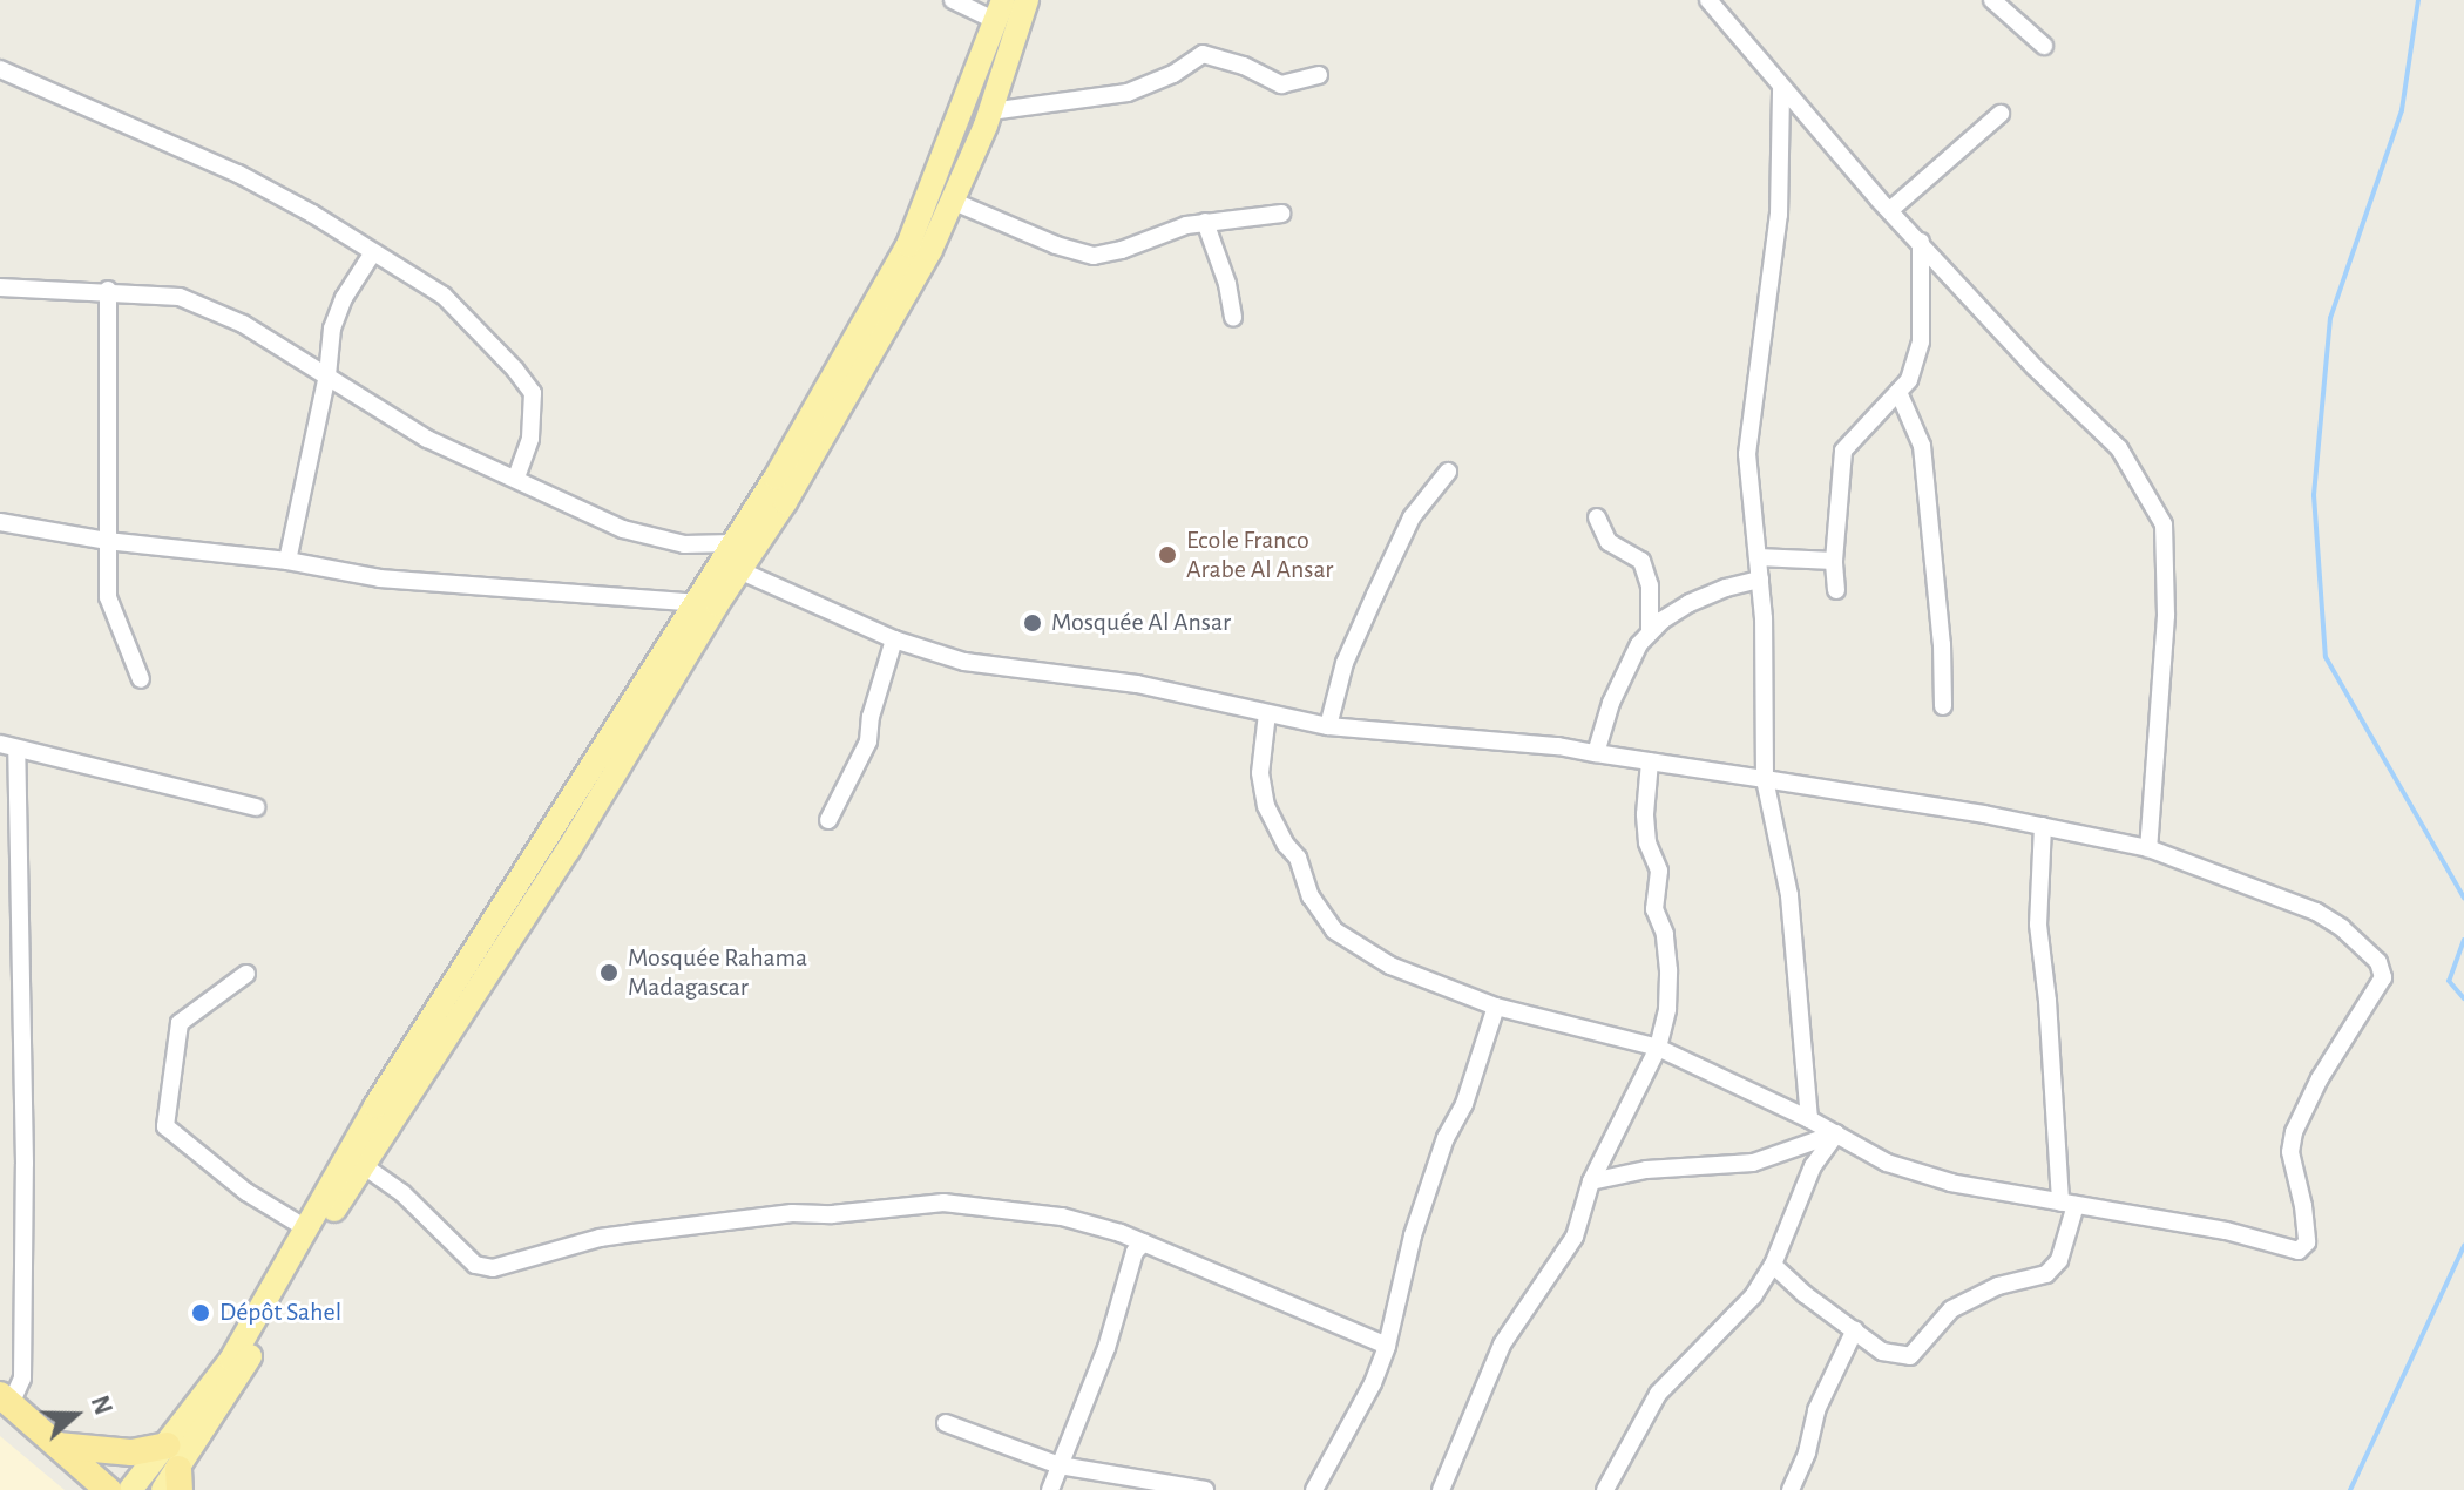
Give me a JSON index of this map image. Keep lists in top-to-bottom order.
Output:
{
  "places": [
    "Ecole Franco Arabe Al Ansar",
    "Mosquée Al Ansar",
    "Mosquée Rahama Madagascar",
    "Dépôt Sahel"
  ],
  "north": "right"
}
